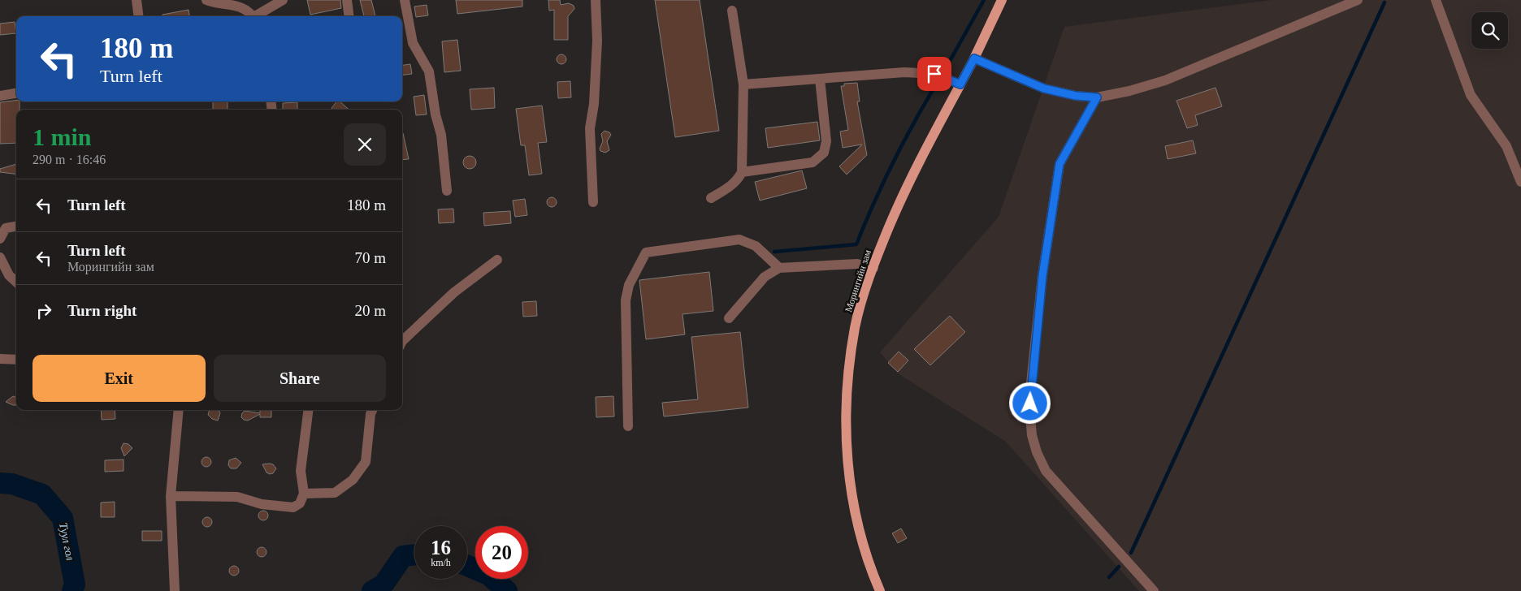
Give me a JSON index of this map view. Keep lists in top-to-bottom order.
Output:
{
  "streets": {
    "main road": ["Морингийн зам"]
  },
  "water": ["Туул гол"],
  "page": {
    "turn": ["180 m", "Turn left"],
    "heading": ["1 min", "290 m · 16:46"],
    "list": [
      {
        "name": "Turn left",
        "value": "180 m"
      },
      {
        "name": "Turn left",
        "note": "Морингийн зам",
        "value": "70 m"
      },
      {
        "name": "Turn right",
        "value": "20 m"
      }
    ],
    "buttons": ["Exit", "Share"],
    "speed": "16 km/h",
    "limit": "20"
  }
}
